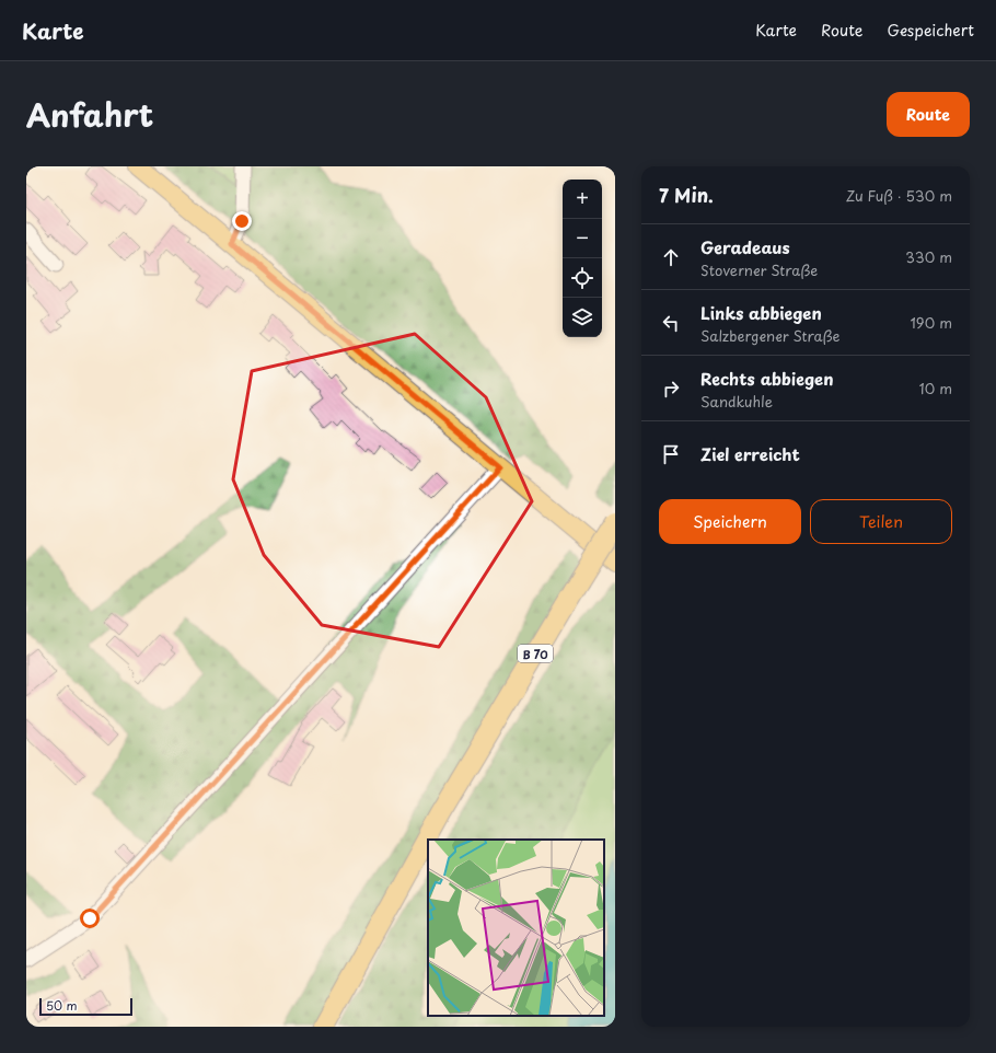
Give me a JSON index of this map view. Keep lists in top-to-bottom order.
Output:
{
  "streets": {
    "highway": ["B 70"]
  },
  "scale_bar": "50 m",
  "page": {
    "header": "Karte",
    "nav": ["Karte", "Route", "Gespeichert"],
    "title": "Anfahrt",
    "buttons": [
      "Route",
      ["Speichern", "Teilen"]
    ],
    "heading": ["7 Min.", "Zu Fuß · 530 m"],
    "map_buttons": ["+", "−"],
    "list": [
      ["Geradeaus", "Stoverner Straße", "330 m"],
      ["Links abbiegen", "Salzbergener Straße", "190 m"],
      ["Rechts abbiegen", "Sandkuhle", "10 m"],
      "Ziel erreicht"
    ],
    "scale": "50 m"
  }
}
